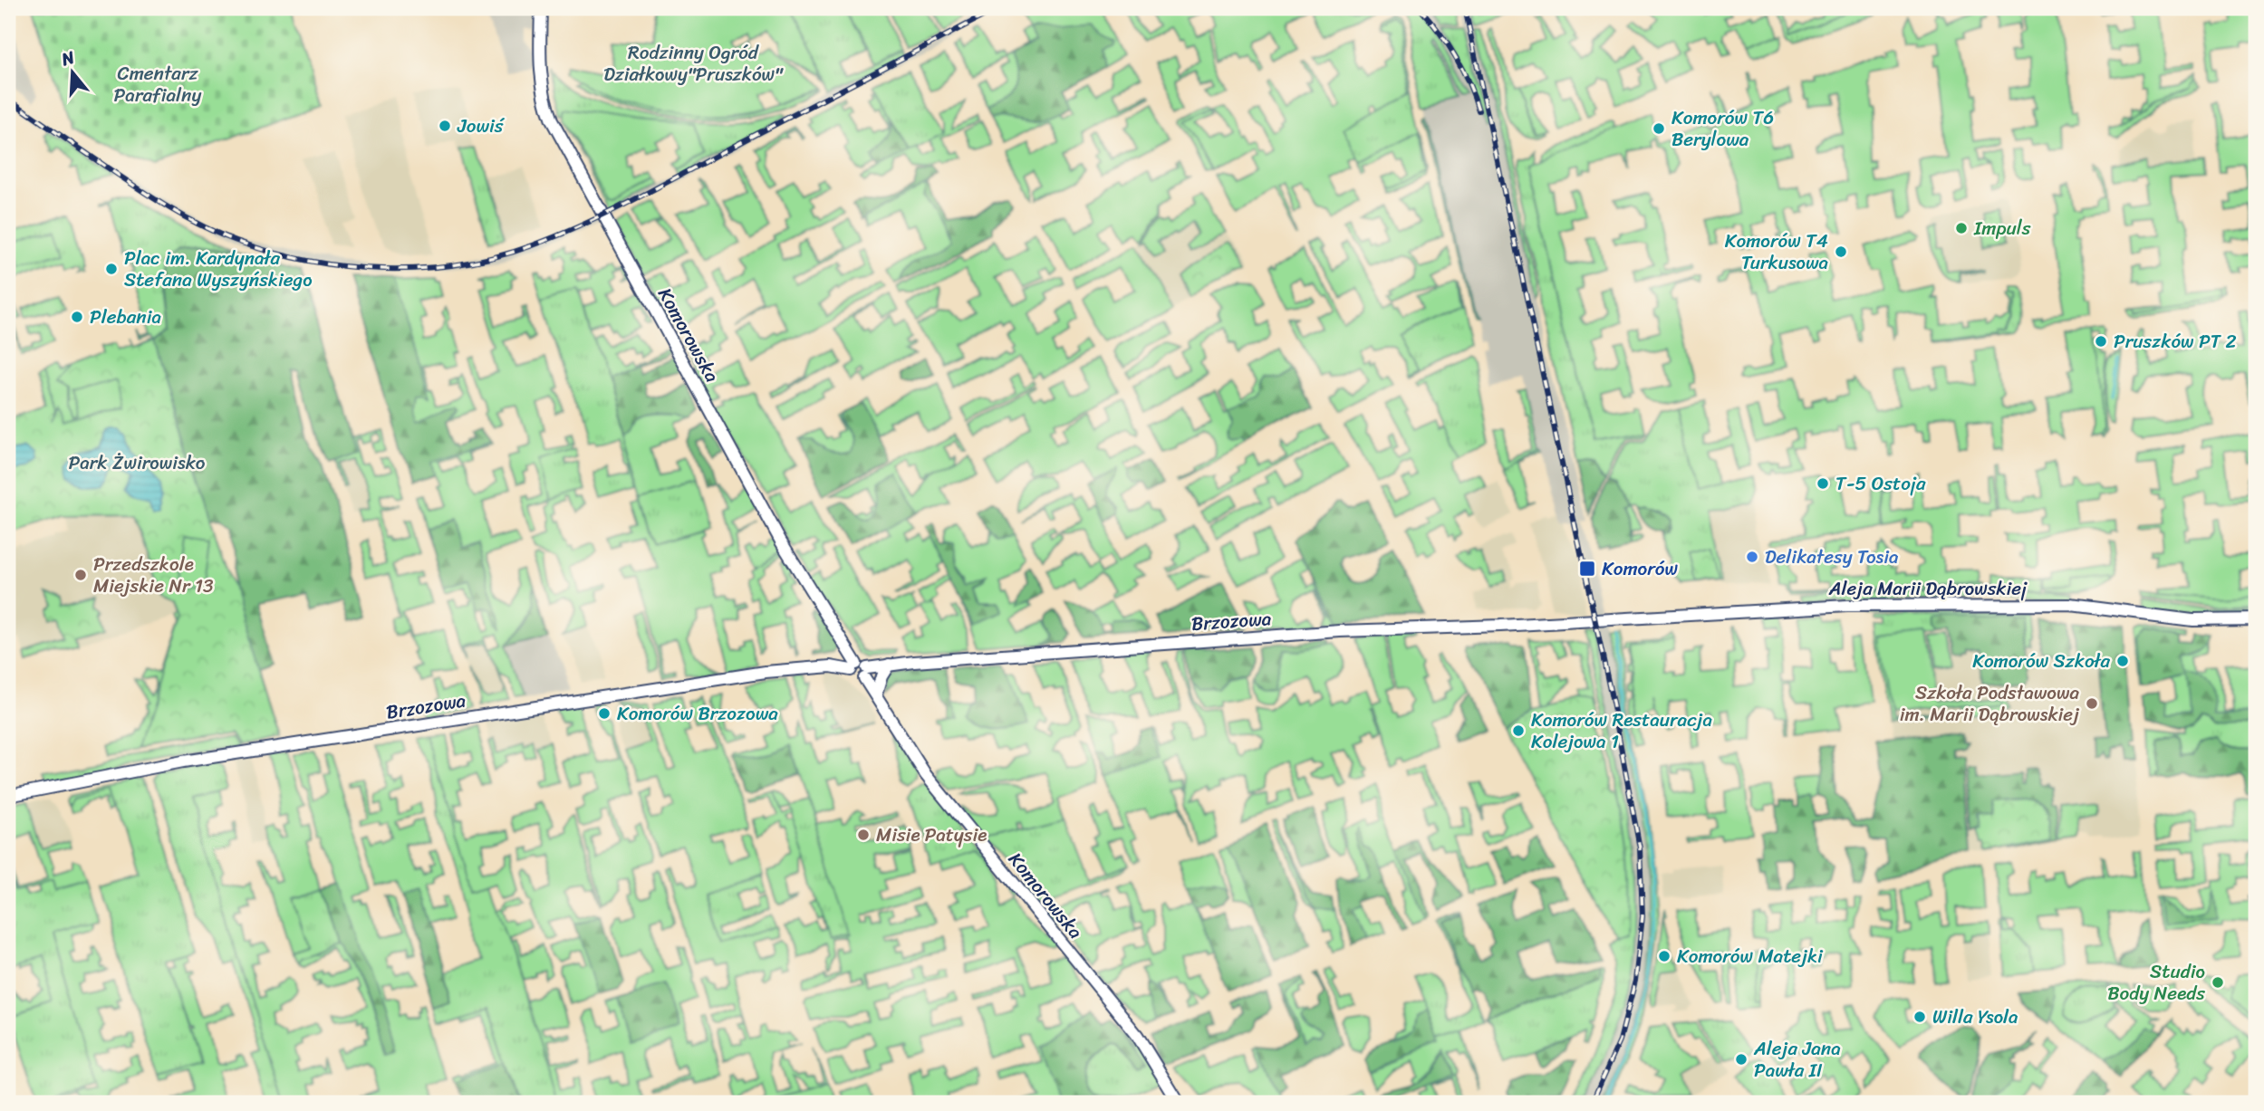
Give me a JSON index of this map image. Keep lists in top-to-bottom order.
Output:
{
  "streets": {
    "street": ["Komorowska", "Aleja Marii Dąbrowskiej", "Brzozowa"]
  },
  "crossings": [
    ["Komorowska", "Brzozowa"],
    ["Aleja Marii Dąbrowskiej", "Brzozowa"]
  ],
  "parks": ["Rodzinny Ogród Działkowy\"Pruszków\"", "Cmentarz Parafialny", "Park Żwirowisko"],
  "places": {
    "other": [
      "Jowiś",
      "Komorów T6 Berylowa",
      "Impuls",
      "Komorów T4 Turkusowa",
      "Plac im. Kardynała Stefana Wyszyńskiego",
      "Plebania",
      "Pruszków PT 2",
      "T-5 Ostoja",
      "Delikatesy Tosia",
      "Przedszkole Miejskie Nr 13",
      "Komorów Szkoła",
      "Szkoła Podstawowa im. Marii Dąbrowskiej",
      "Komorów Brzozowa",
      "Komorów Restauracja Kolejowa 1",
      "Misie Patysie",
      "Komorów Matejki",
      "Studio Body Needs",
      "Willa Ysola",
      "Aleja Jana Pawła II"
    ],
    "transit": ["Komorów"]
  },
  "north": "top"
}
